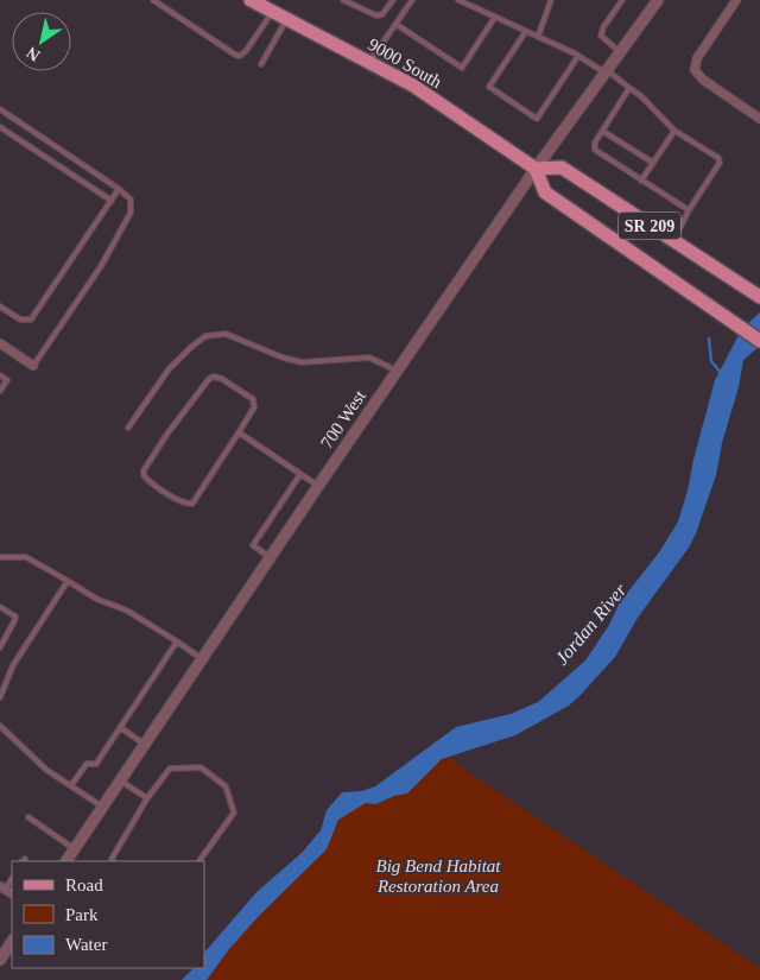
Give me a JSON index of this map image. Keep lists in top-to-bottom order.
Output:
{
  "streets": {
    "main road": ["9000 South", "SR 209"],
    "street": ["700 West"]
  },
  "crossings": [
    ["9000 South", "SR 209"],
    ["9000 South", "700 West"],
    ["SR 209", "700 West"]
  ],
  "water": ["Jordan River"],
  "parks": ["Big Bend Habitat Restoration Area"],
  "legend": ["Road", "Park", "Water"],
  "north": "bottom left"
}
